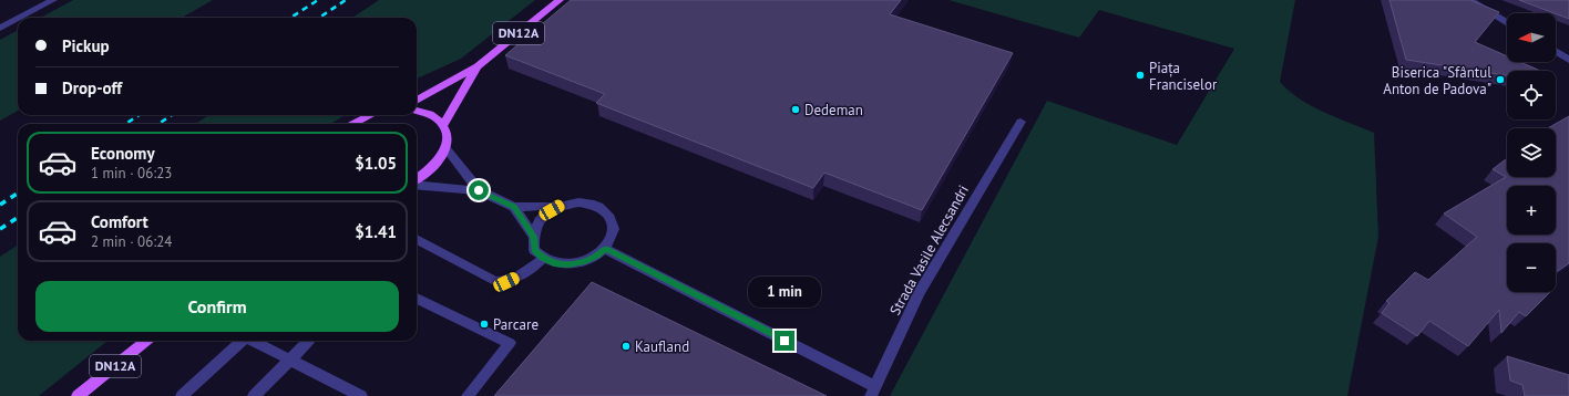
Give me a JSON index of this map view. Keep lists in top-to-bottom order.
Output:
{
  "streets": {
    "main road": ["DN12A"],
    "street": ["Strada Vasile Alecsandri"]
  },
  "places": [
    "Piața Franciselor",
    "Biserica \"Sfântul Anton de Padova\"",
    "Dedeman",
    "Parcare",
    "Kaufland"
  ],
  "north": "left",
  "page": {
    "map_buttons": ["+", "−"],
    "banner": ["Pickup", "Drop-off"],
    "list": [
      {
        "name": "Economy",
        "note": "1 min · 06:23",
        "value": "$1.05"
      },
      {
        "name": "Comfort",
        "note": "2 min · 06:24",
        "value": "$1.41"
      }
    ],
    "buttons": "Confirm",
    "bubble": "1 min"
  }
}
